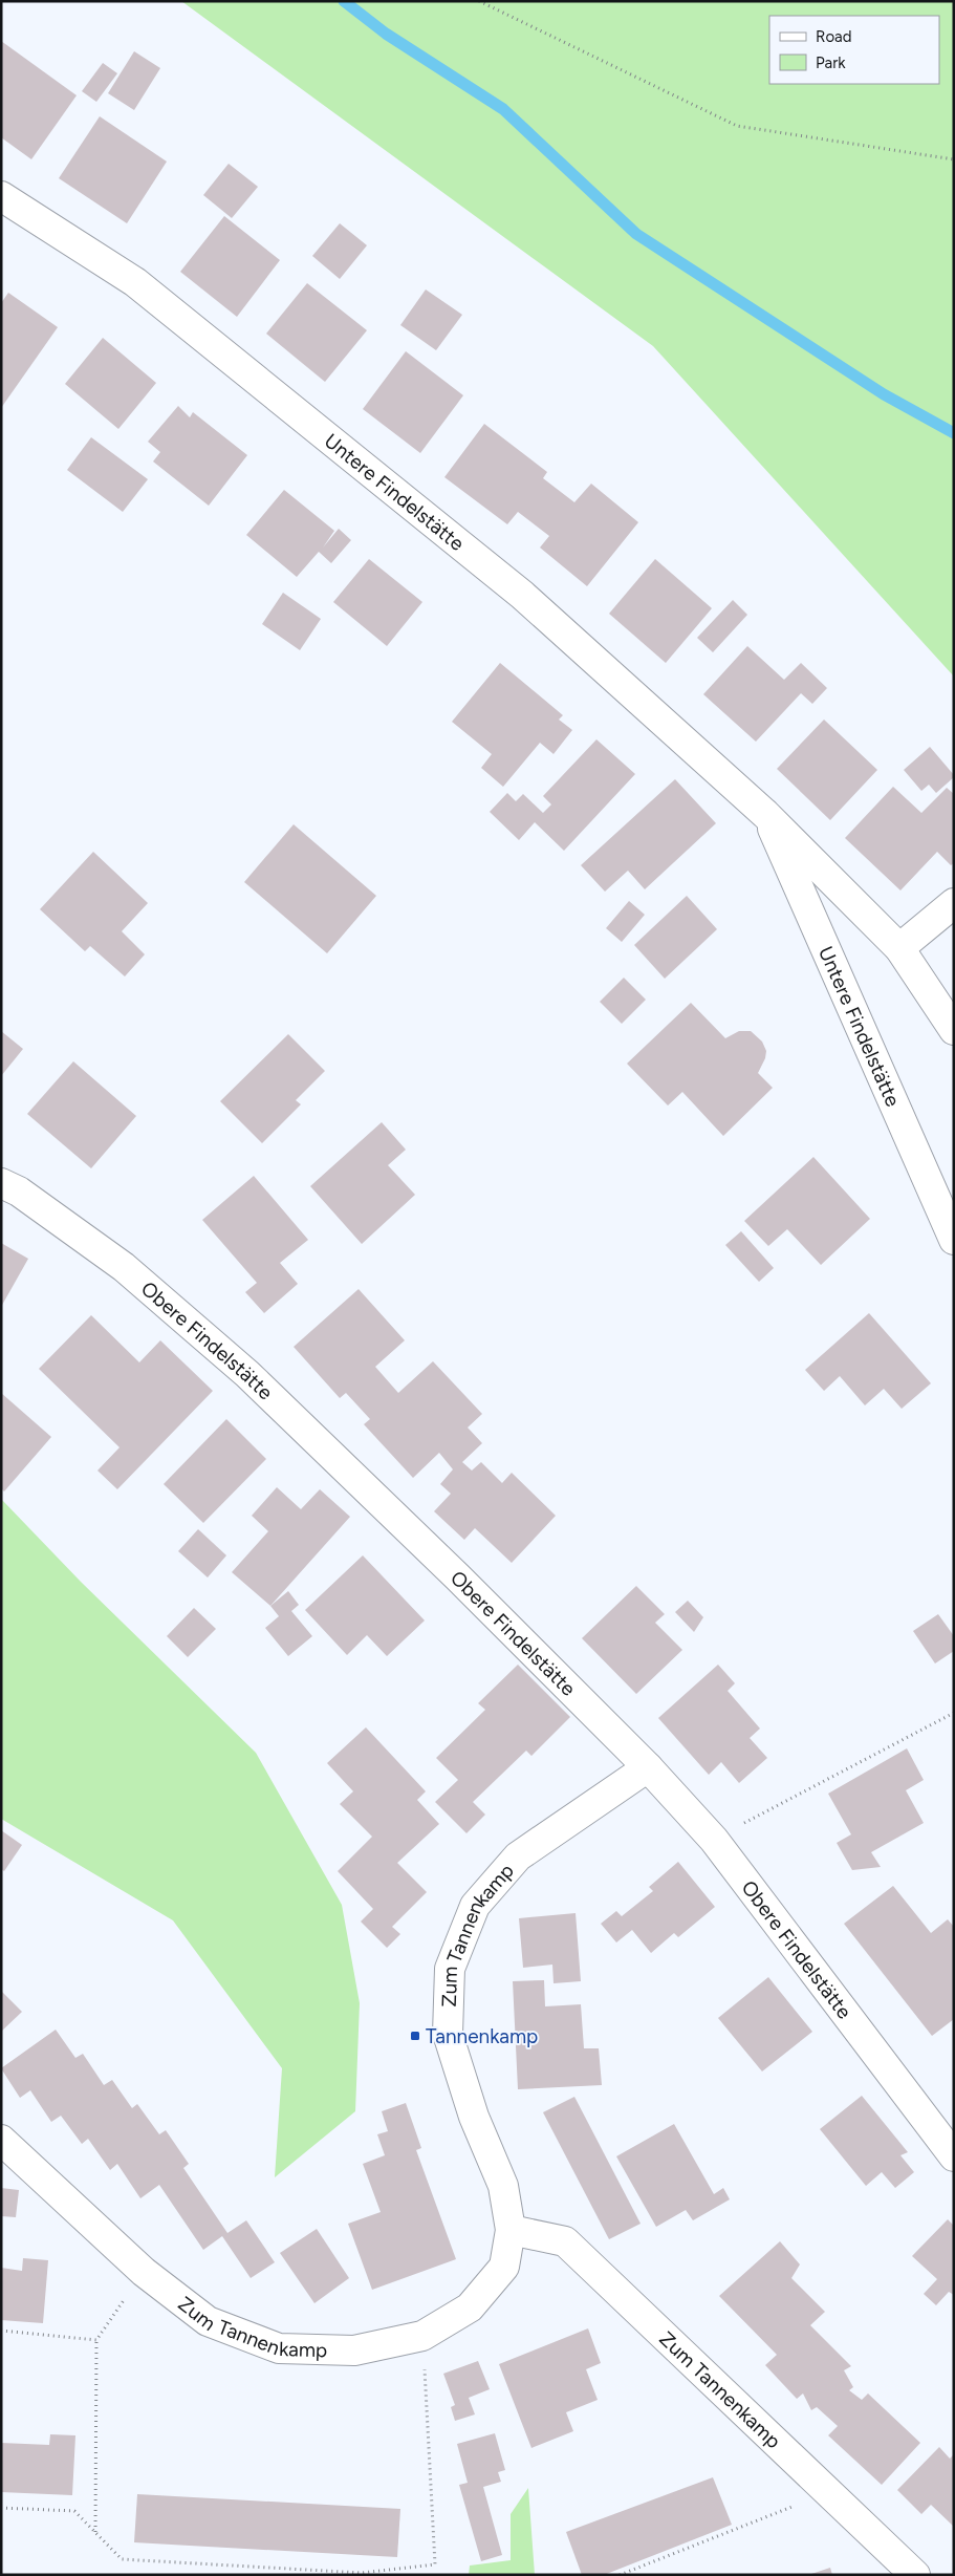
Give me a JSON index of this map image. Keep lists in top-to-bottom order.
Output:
{
  "streets": {
    "street": ["Untere Findelstätte", "Obere Findelstätte", "Zum Tannenkamp"]
  },
  "crossings": [
    ["Obere Findelstätte", "Zum Tannenkamp"]
  ],
  "places": {
    "transit": ["Tannenkamp"]
  },
  "legend": ["Road", "Park"]
}
